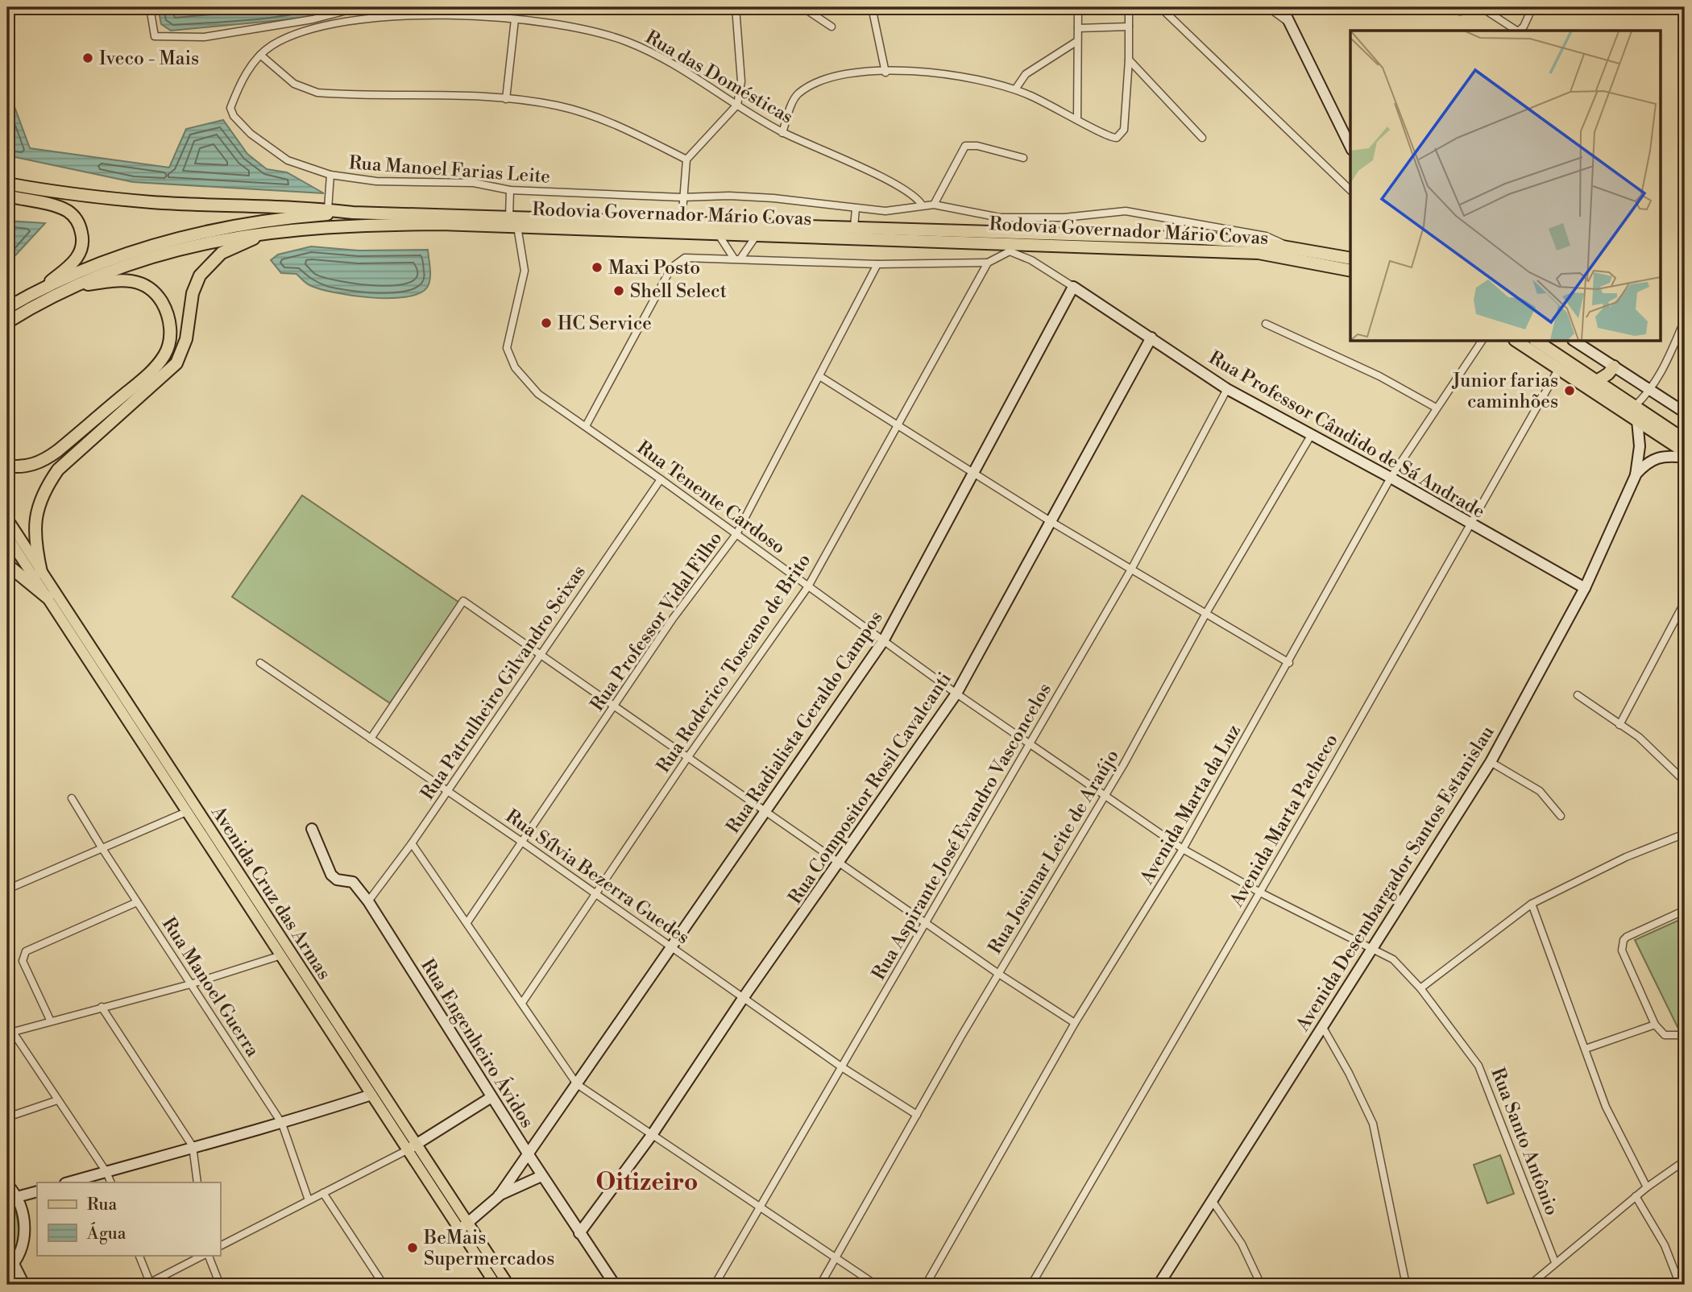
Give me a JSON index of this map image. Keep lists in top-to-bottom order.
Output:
{
  "streets": {
    "highway": ["Rodovia Governador Mário Covas"],
    "main road": ["Avenida Cruz das Armas"],
    "street": [
      "Rua das Domésticas",
      "Rua Manoel Farias Leite",
      "Rua Professor Cândido de Sá Andrade",
      "Rua Tenente Cardoso",
      "Rua Professor Vidal Filho",
      "Rua Roderico Toscano de Brito",
      "Rua Patrulheiro Gilvandro Seixas",
      "Rua Radialista Geraldo Campos",
      "Rua Compositor Rosil Cavalcanti",
      "Avenida Marta da Luz",
      "Avenida Marta Pacheco",
      "Rua Aspirante José Evandro Vasconcelos",
      "Rua Josimar Leite de Araújo",
      "Rua Sílvia Bezerra Guedes",
      "Avenida Desembargador Santos Estanislau",
      "Rua Manoel Guerra",
      "Rua Engenheiro Ávidos",
      "Rua Santo Antônio"
    ]
  },
  "crossings": [
    ["Rua das Domésticas", "Rua Manoel Farias Leite"],
    ["Rua Manoel Farias Leite", "Rodovia Governador Mário Covas"],
    ["Rodovia Governador Mário Covas", "Rua Professor Cândido de Sá Andrade"],
    ["Rodovia Governador Mário Covas", "Rua Tenente Cardoso"],
    ["Rua Professor Cândido de Sá Andrade", "Rua Radialista Geraldo Campos"],
    ["Rua Professor Cândido de Sá Andrade", "Rua Compositor Rosil Cavalcanti"],
    ["Rua Professor Cândido de Sá Andrade", "Avenida Marta da Luz"],
    ["Rua Professor Cândido de Sá Andrade", "Avenida Marta Pacheco"],
    ["Rua Professor Cândido de Sá Andrade", "Rua Aspirante José Evandro Vasconcelos"],
    ["Rua Professor Cândido de Sá Andrade", "Rua Josimar Leite de Araújo"],
    ["Rua Professor Cândido de Sá Andrade", "Avenida Desembargador Santos Estanislau"],
    ["Rua Tenente Cardoso", "Rua Professor Vidal Filho"],
    ["Rua Tenente Cardoso", "Rua Roderico Toscano de Brito"],
    ["Rua Tenente Cardoso", "Rua Patrulheiro Gilvandro Seixas"],
    ["Rua Tenente Cardoso", "Rua Radialista Geraldo Campos"],
    ["Rua Tenente Cardoso", "Rua Compositor Rosil Cavalcanti"],
    ["Rua Tenente Cardoso", "Avenida Marta da Luz"],
    ["Rua Tenente Cardoso", "Rua Aspirante José Evandro Vasconcelos"],
    ["Rua Tenente Cardoso", "Rua Josimar Leite de Araújo"],
    ["Rua Tenente Cardoso", "Rua Santo Antônio"],
    ["Rua Professor Vidal Filho", "Rua Sílvia Bezerra Guedes"],
    ["Rua Roderico Toscano de Brito", "Rua Sílvia Bezerra Guedes"],
    ["Rua Patrulheiro Gilvandro Seixas", "Rua Sílvia Bezerra Guedes"],
    ["Rua Patrulheiro Gilvandro Seixas", "Rua Engenheiro Ávidos"],
    ["Rua Radialista Geraldo Campos", "Rua Sílvia Bezerra Guedes"],
    ["Rua Radialista Geraldo Campos", "Rua Engenheiro Ávidos"],
    ["Rua Compositor Rosil Cavalcanti", "Rua Sílvia Bezerra Guedes"],
    ["Rua Compositor Rosil Cavalcanti", "Rua Engenheiro Ávidos"],
    ["Avenida Marta da Luz", "Rua Santo Antônio"],
    ["Avenida Marta Pacheco", "Rua Santo Antônio"],
    ["Rua Aspirante José Evandro Vasconcelos", "Rua Sílvia Bezerra Guedes"],
    ["Rua Josimar Leite de Araújo", "Rua Sílvia Bezerra Guedes"],
    ["Avenida Desembargador Santos Estanislau", "Rua Santo Antônio"]
  ],
  "districts": ["Oitizeiro"],
  "places": [
    "Iveco - Mais",
    "Maxi Posto",
    "Shell Select",
    "HC Service",
    "Junior farias caminhões",
    "BeMais Supermercados"
  ],
  "legend": ["Rua", "Água"]
}
